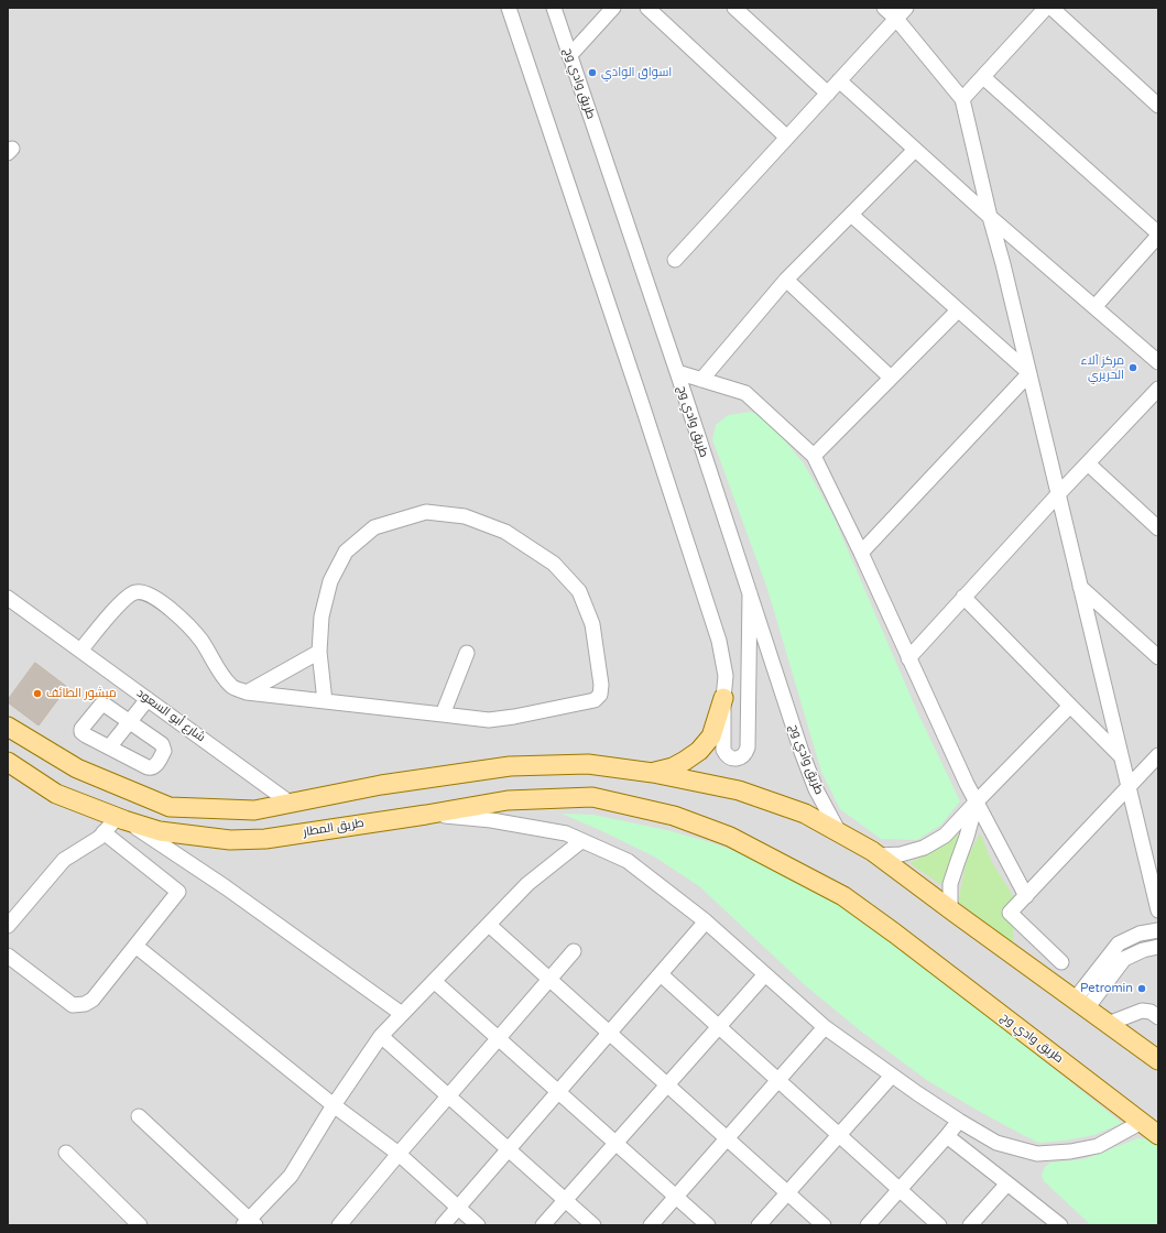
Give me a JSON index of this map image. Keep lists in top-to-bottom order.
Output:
{
  "streets": {
    "main road": ["طريق وادي وج", "طريق المطار"],
    "street": ["شارع أبو السعود"]
  },
  "crossings": [
    ["طريق وادي وج", "طريق المطار"]
  ],
  "places": [
    "اسواق الوادي",
    "مركز آلاء الحريري",
    "مبشور الطائف",
    "Petromin"
  ]
}
